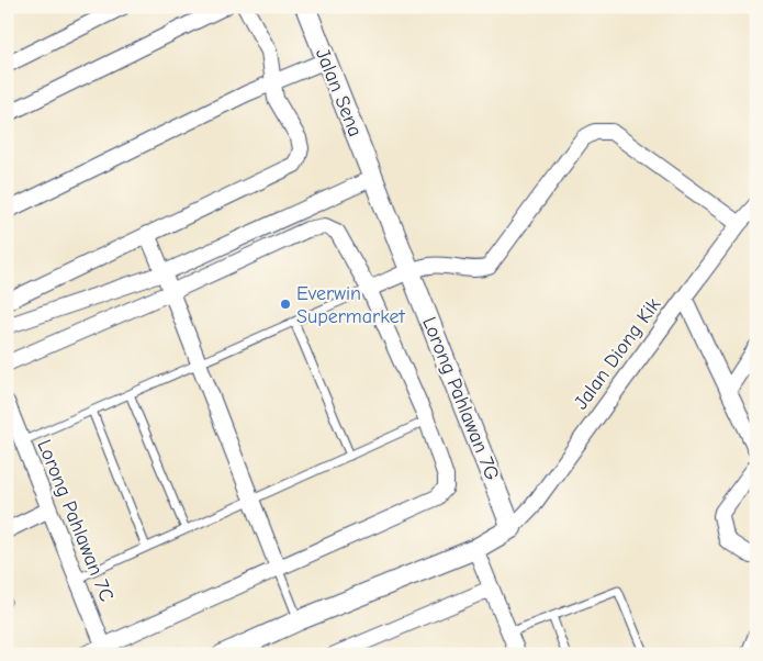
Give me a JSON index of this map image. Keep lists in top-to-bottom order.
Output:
{
  "streets": {
    "street": [
      "Jalan Sena",
      "Jalan Diong Kik",
      "Lorong Pahlawan 7G",
      "Lorong Pahlawan 7C"
    ]
  },
  "crossings": [
    ["Jalan Sena", "Lorong Pahlawan 7G"],
    ["Jalan Diong Kik", "Lorong Pahlawan 7G"]
  ],
  "places": ["Everwin Supermarket"]
}
